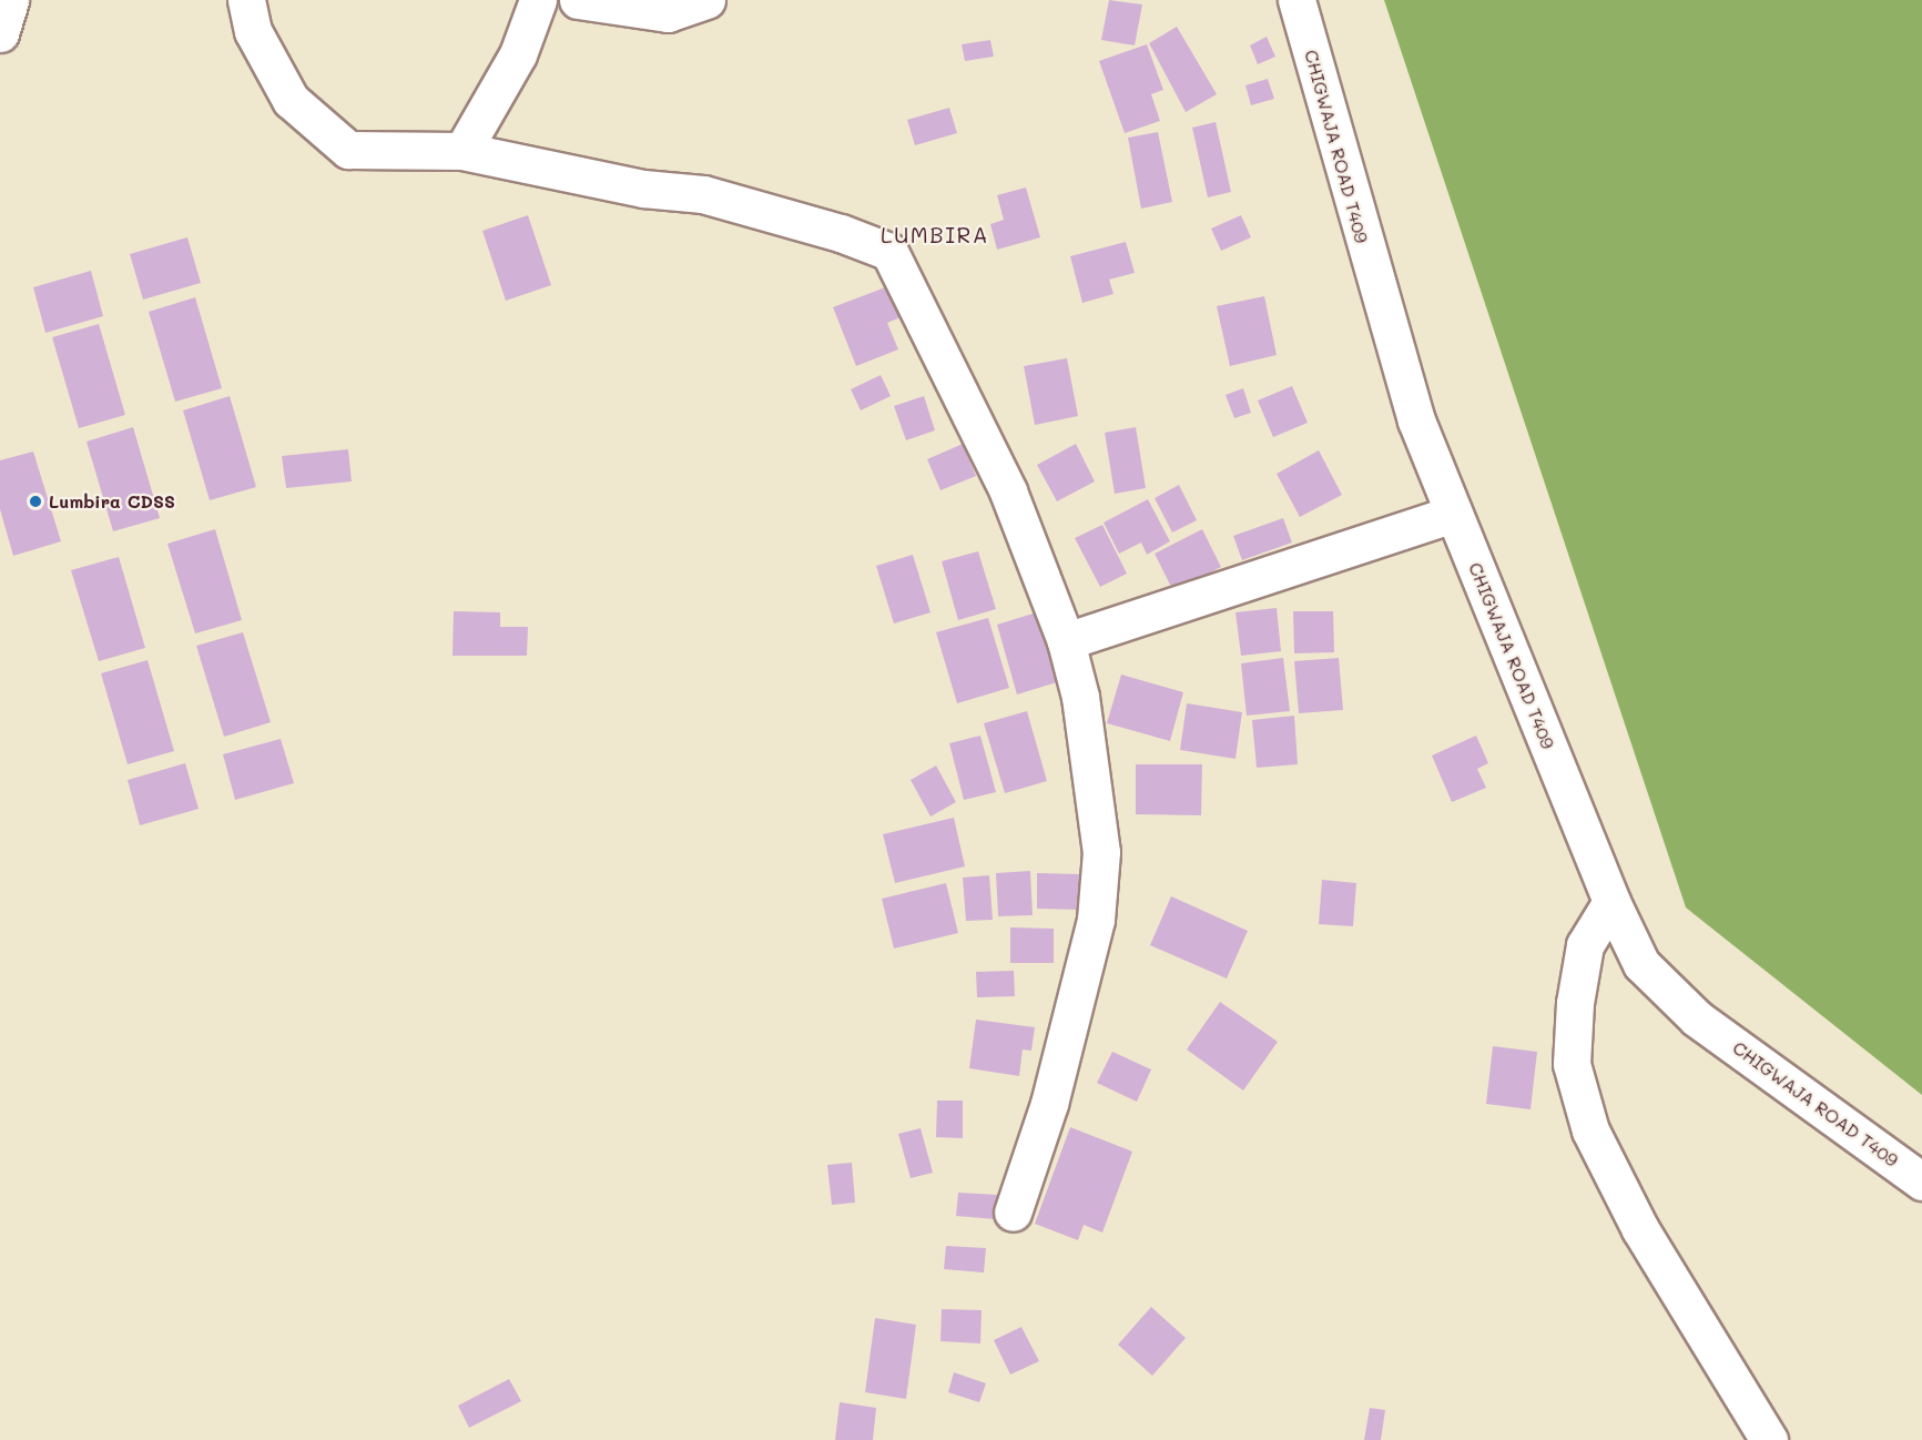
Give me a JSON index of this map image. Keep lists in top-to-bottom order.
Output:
{
  "streets": {
    "street": ["CHIGWAJA ROAD T409"]
  },
  "districts": ["LUMBIRA"],
  "places": ["Lumbira CDSS"]
}
